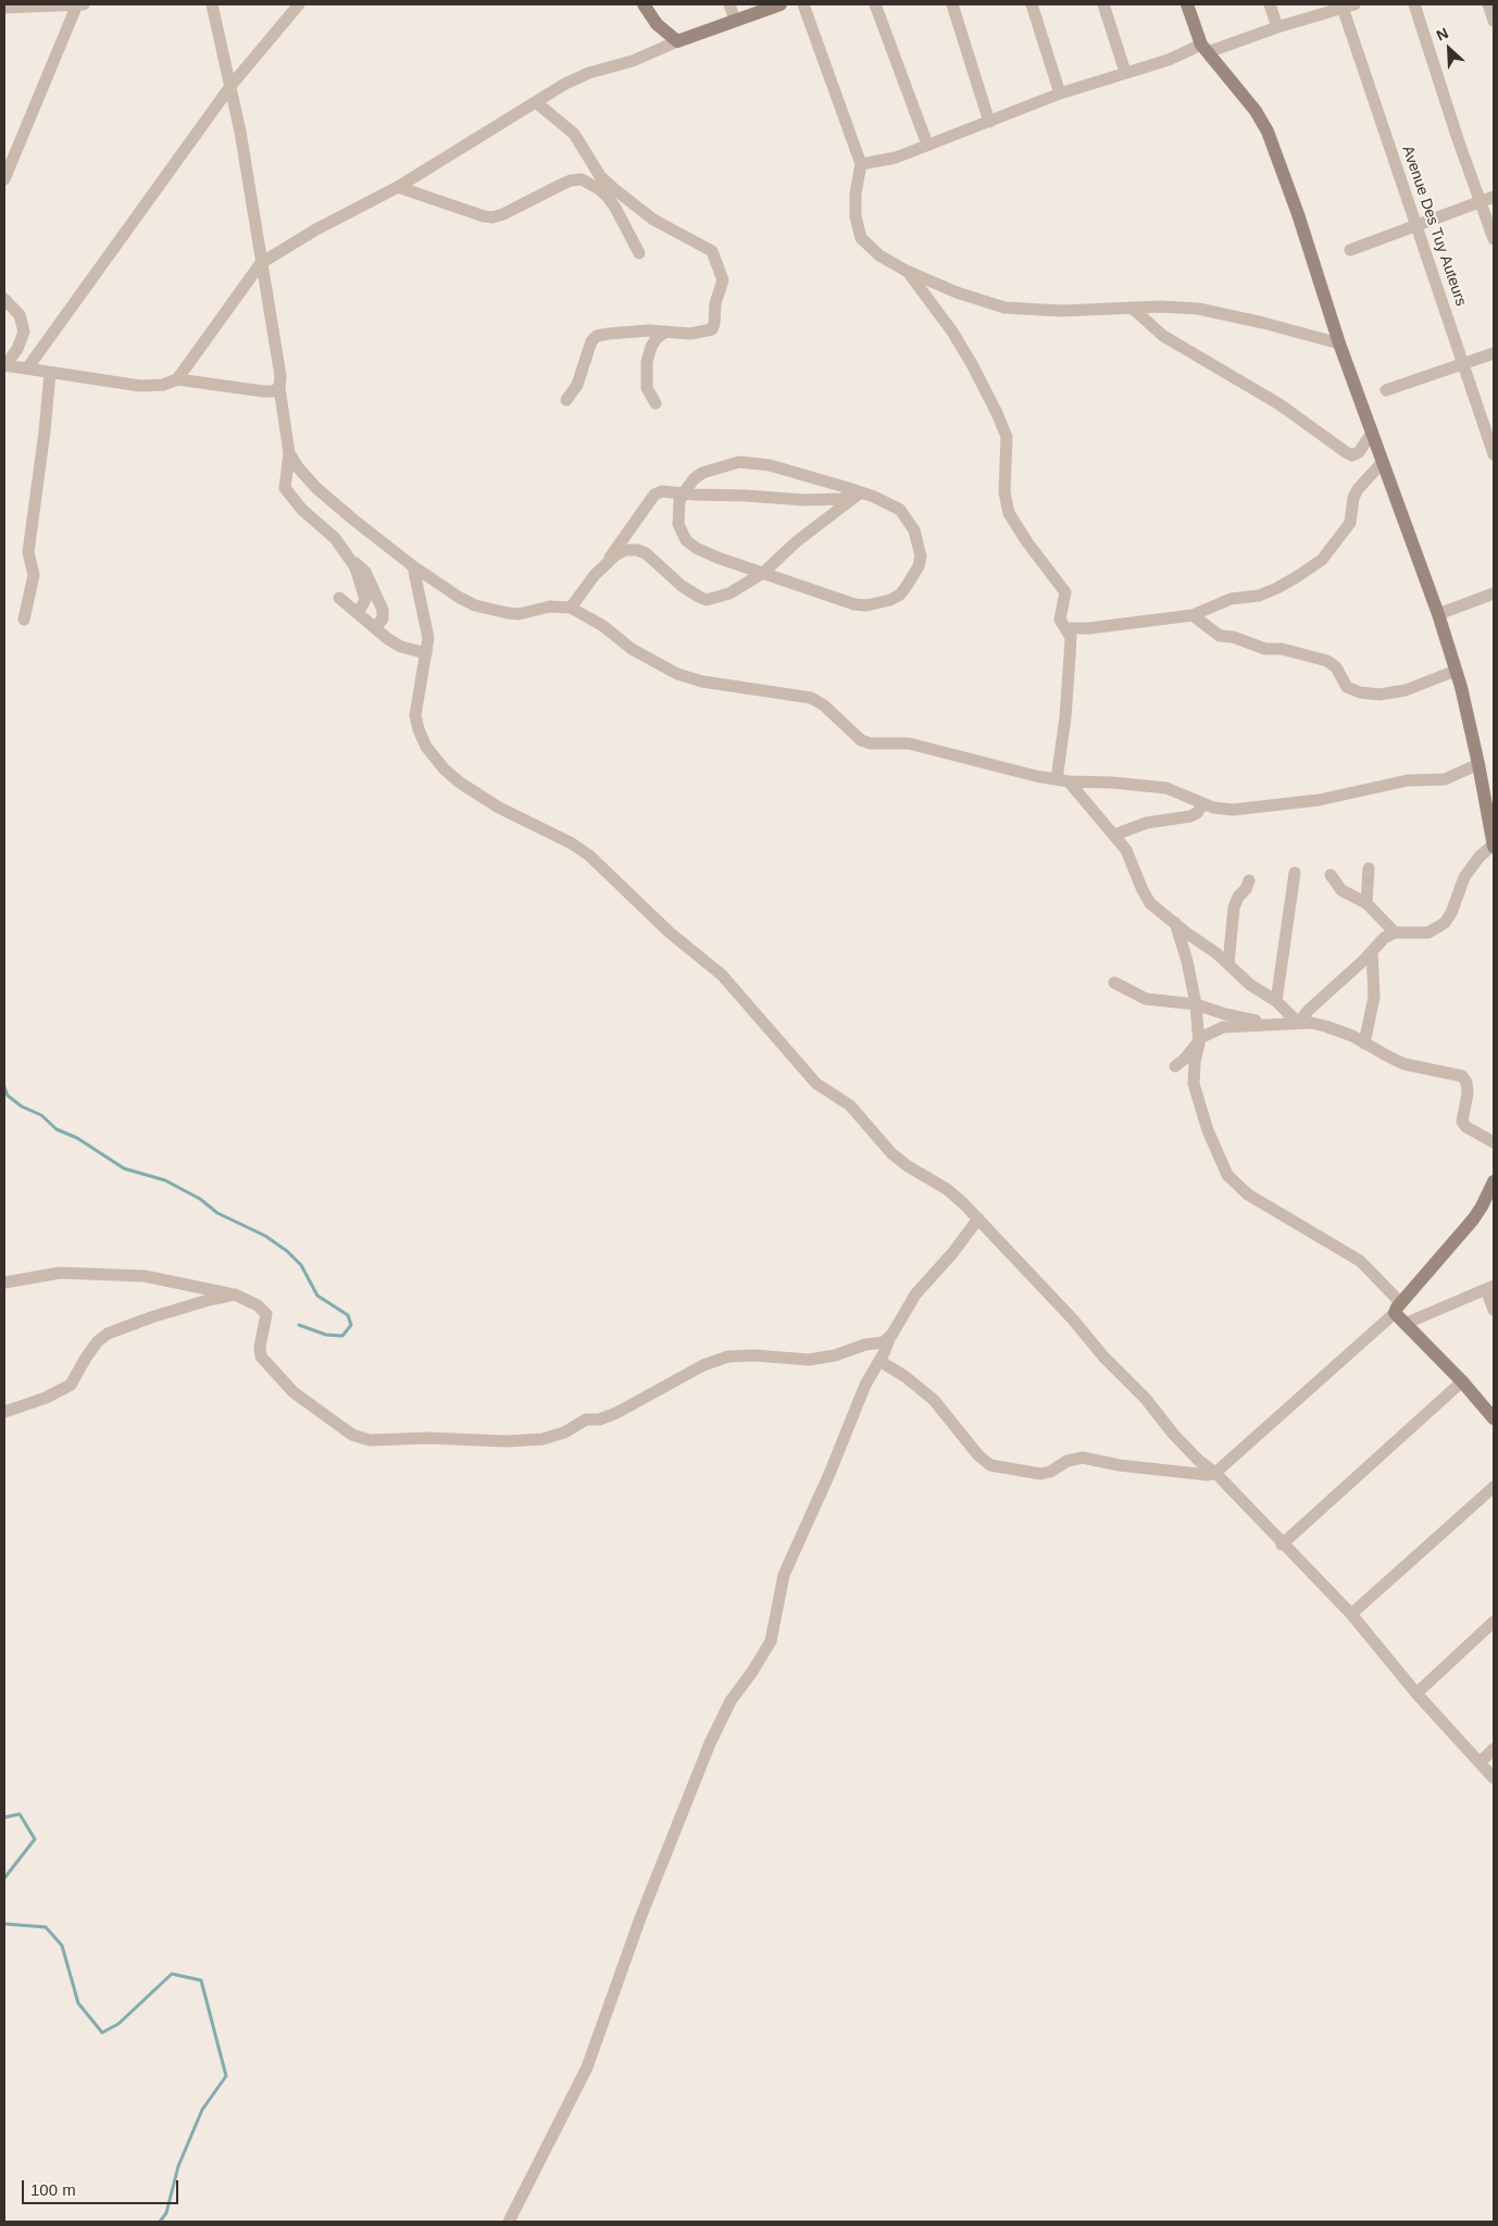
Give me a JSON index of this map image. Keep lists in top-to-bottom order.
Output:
{
  "streets": {
    "street": ["Avenue Des Tuy Auteurs"]
  },
  "scale_bar": "100 m",
  "north": "top left"
}
